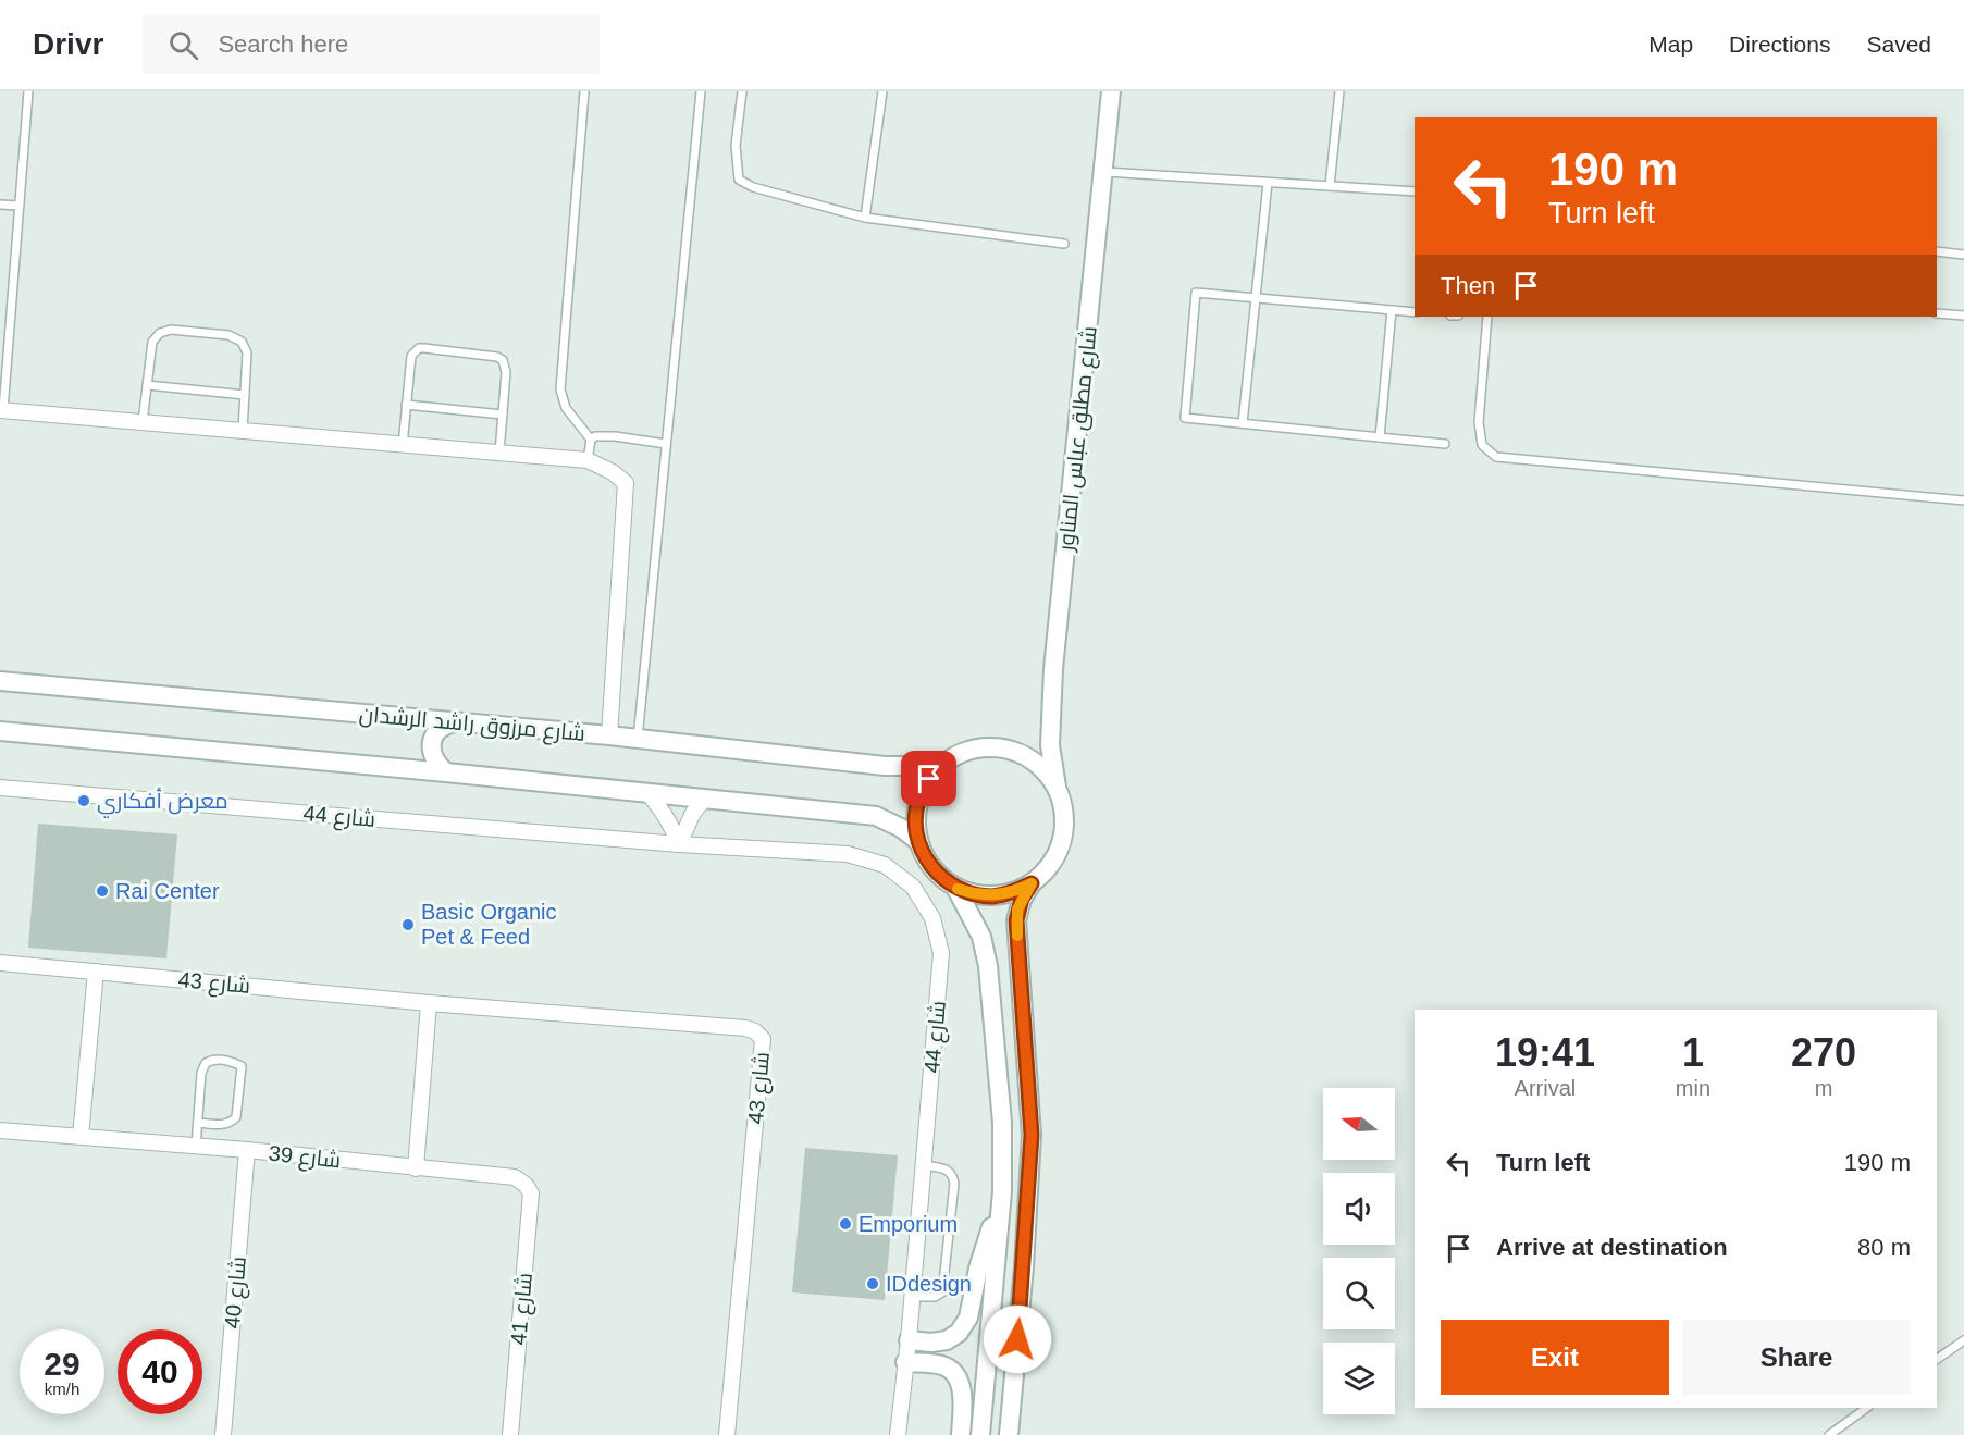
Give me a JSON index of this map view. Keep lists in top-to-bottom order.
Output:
{
  "streets": {
    "street": [
      "شارع مطلق عباس المناور",
      "شارع مرزوق راشد الرشدان",
      "شارع 44",
      "شارع 43",
      "شارع 39",
      "شارع 40",
      "شارع 41"
    ]
  },
  "crossings": [
    ["شارع مطلق عباس المناور", "شارع مرزوق راشد الرشدان"],
    ["شارع 39", "شارع 40"],
    ["شارع 39", "شارع 41"]
  ],
  "places": [
    "معرض أفكاري",
    "Rai Center",
    "Basic Organic Pet & Feed",
    "Emporium",
    "IDdesign"
  ],
  "north": "left",
  "page": {
    "header": "Drivr",
    "search": "Search here",
    "nav": ["Map", "Directions", "Saved"],
    "turn": ["190 m", "Turn left"],
    "then": "Then",
    "eta": [
      "19:41",
      "Arrival",
      "1",
      "min",
      "270",
      "m"
    ],
    "list": [
      {
        "name": "Turn left",
        "value": "190 m"
      },
      {
        "name": "Arrive at destination",
        "value": "80 m"
      }
    ],
    "buttons": ["Exit", "Share"],
    "speed": "29 km/h",
    "limit": "40"
  }
}
